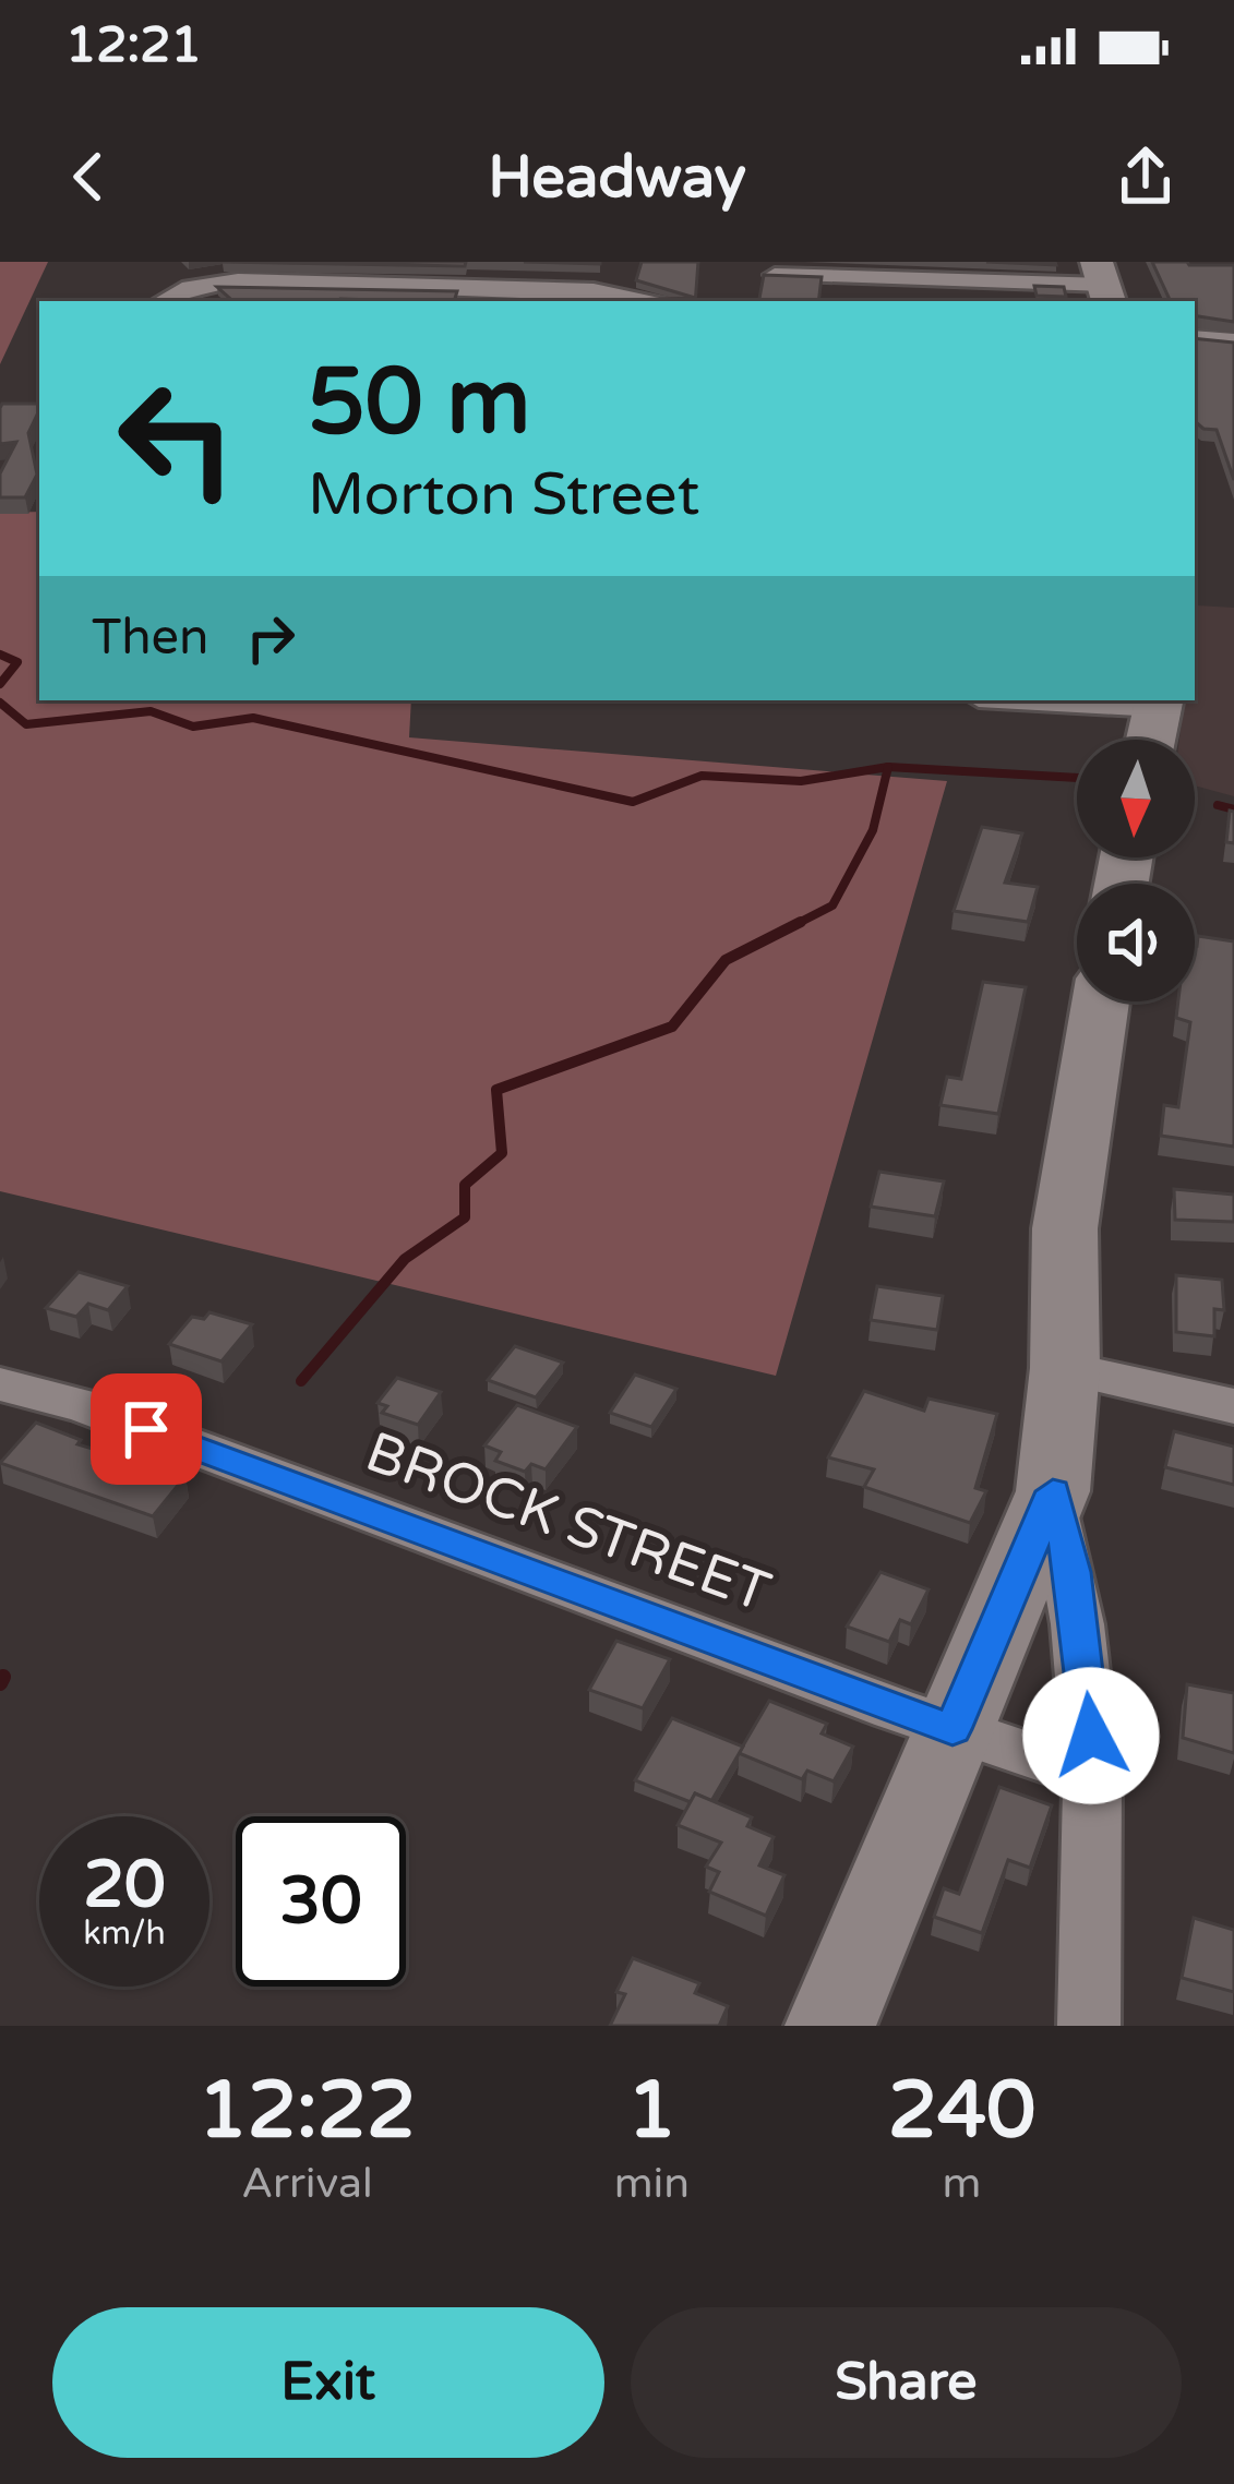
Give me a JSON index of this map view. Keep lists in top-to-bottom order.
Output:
{
  "streets": {
    "street": ["BROCK STREET"]
  },
  "north": "bottom",
  "page": {
    "status": "12:21",
    "header": "Headway",
    "turn": ["50 m", "Morton Street"],
    "then": "Then",
    "speed": "20 km/h",
    "limit": "30",
    "eta": [
      "12:22",
      "Arrival",
      "1",
      "min",
      "240",
      "m"
    ],
    "buttons": ["Exit", "Share"]
  }
}
